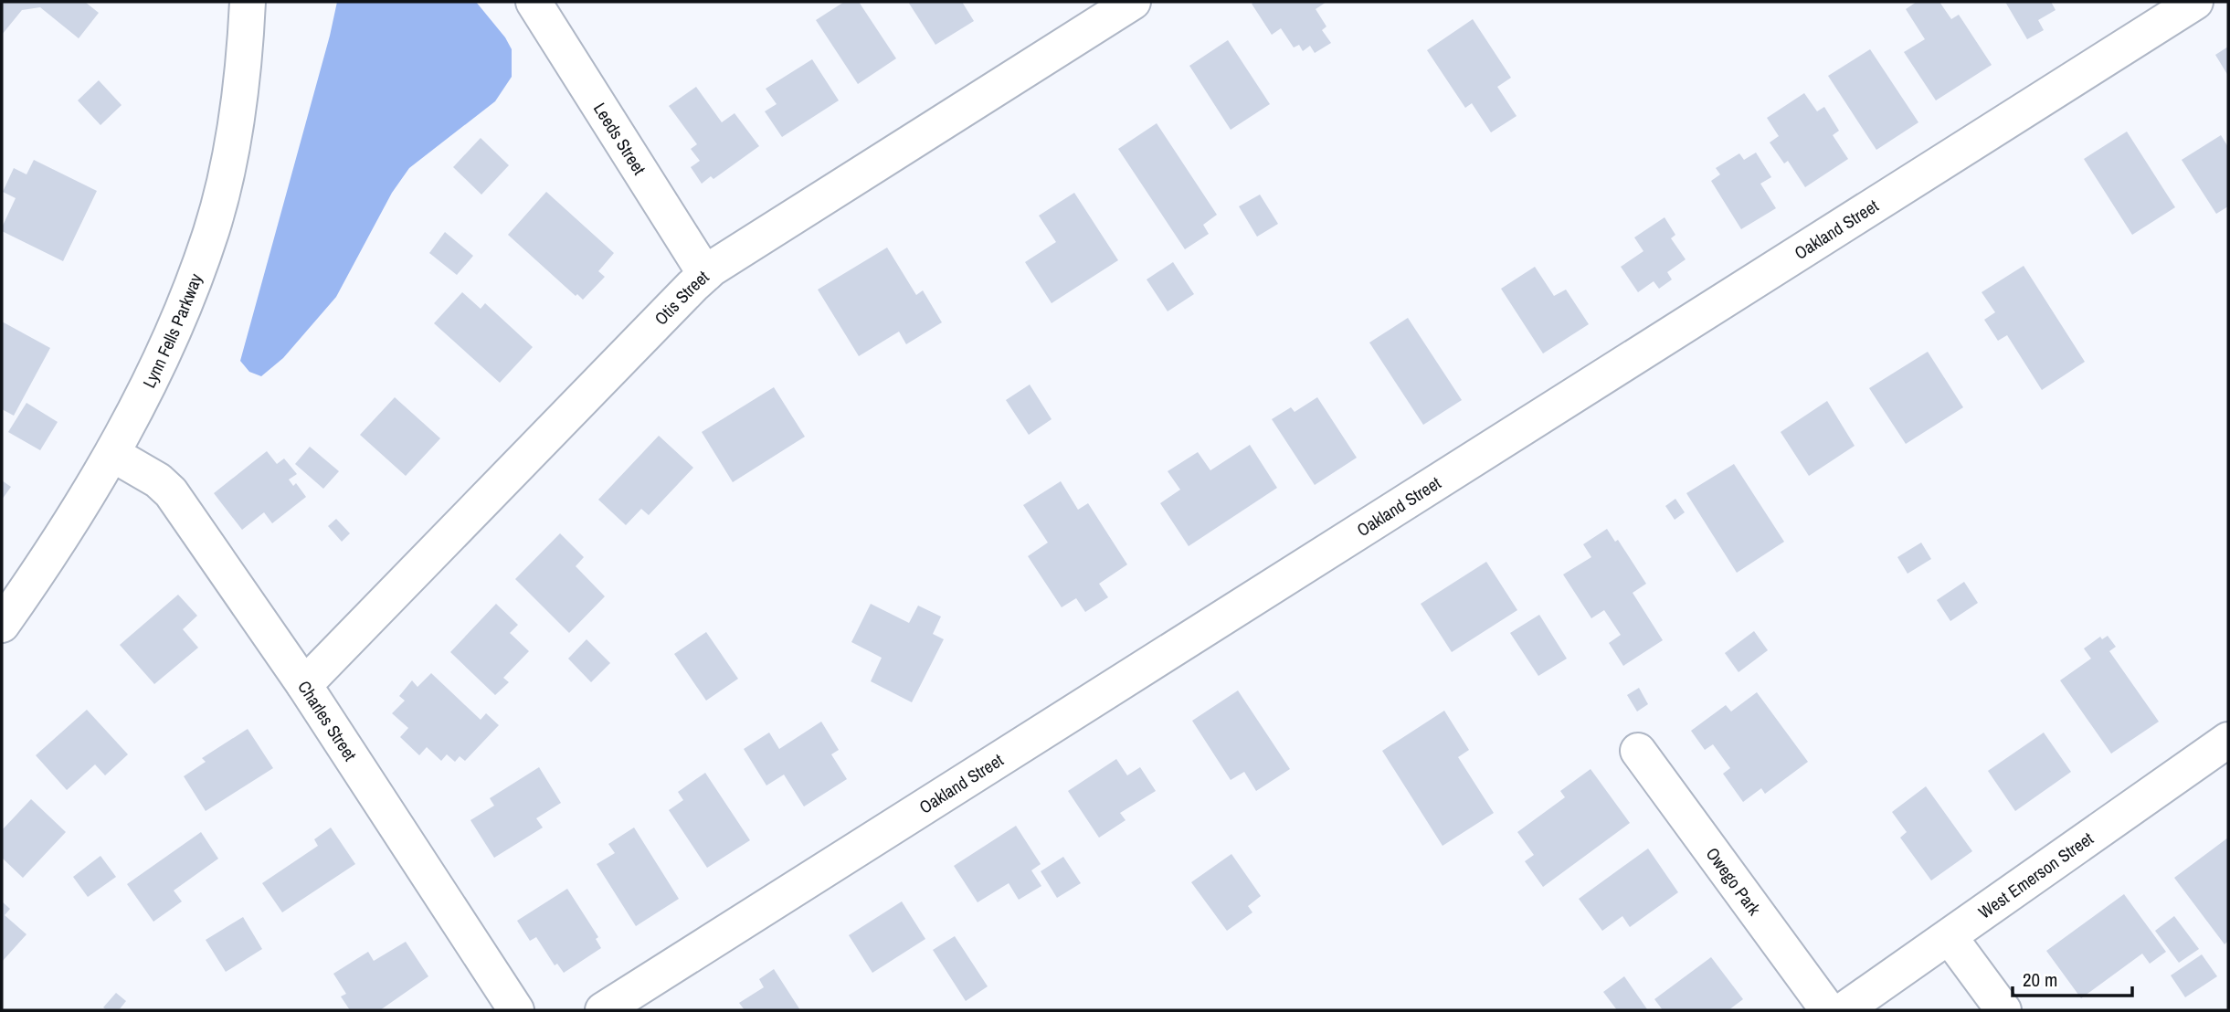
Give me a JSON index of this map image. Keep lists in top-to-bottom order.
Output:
{
  "streets": {
    "street": [
      "Leeds Street",
      "Oakland Street",
      "Otis Street",
      "Lynn Fells Parkway",
      "Charles Street",
      "West Emerson Street",
      "Owego Park"
    ]
  },
  "crossings": [
    ["Leeds Street", "Otis Street"],
    ["Otis Street", "Charles Street"],
    ["Lynn Fells Parkway", "Charles Street"]
  ],
  "scale_bar": "20 m"
}
